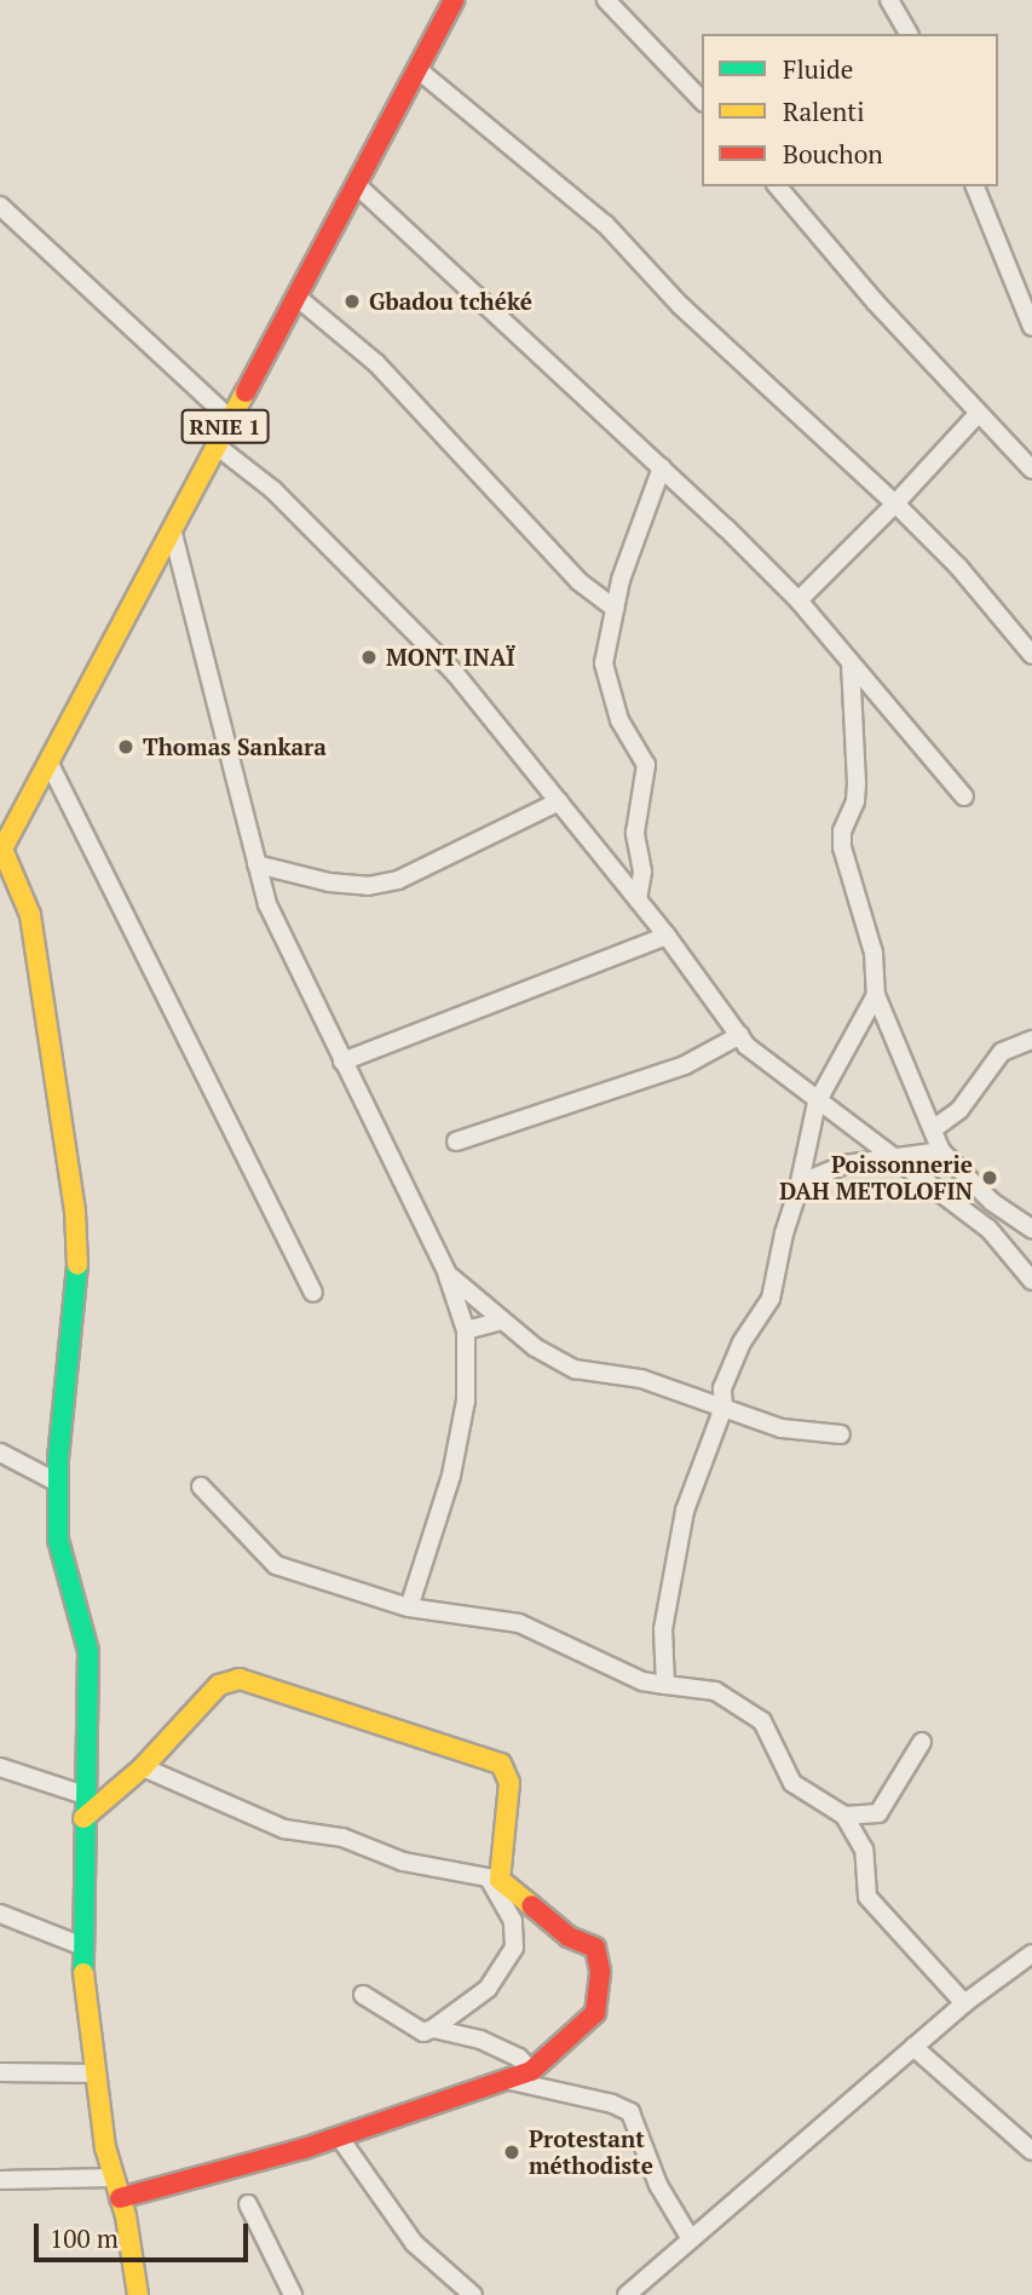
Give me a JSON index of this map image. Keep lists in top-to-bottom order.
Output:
{
  "streets": {
    "main road": ["RNIE 1"]
  },
  "places": [
    "Gbadou tchéké",
    "MONT INAÏ",
    "Thomas Sankara",
    "Poissonnerie DAH METOLOFIN",
    "Protestant méthodiste"
  ],
  "legend": ["Fluide", "Ralenti", "Bouchon"],
  "scale_bar": "100 m"
}
